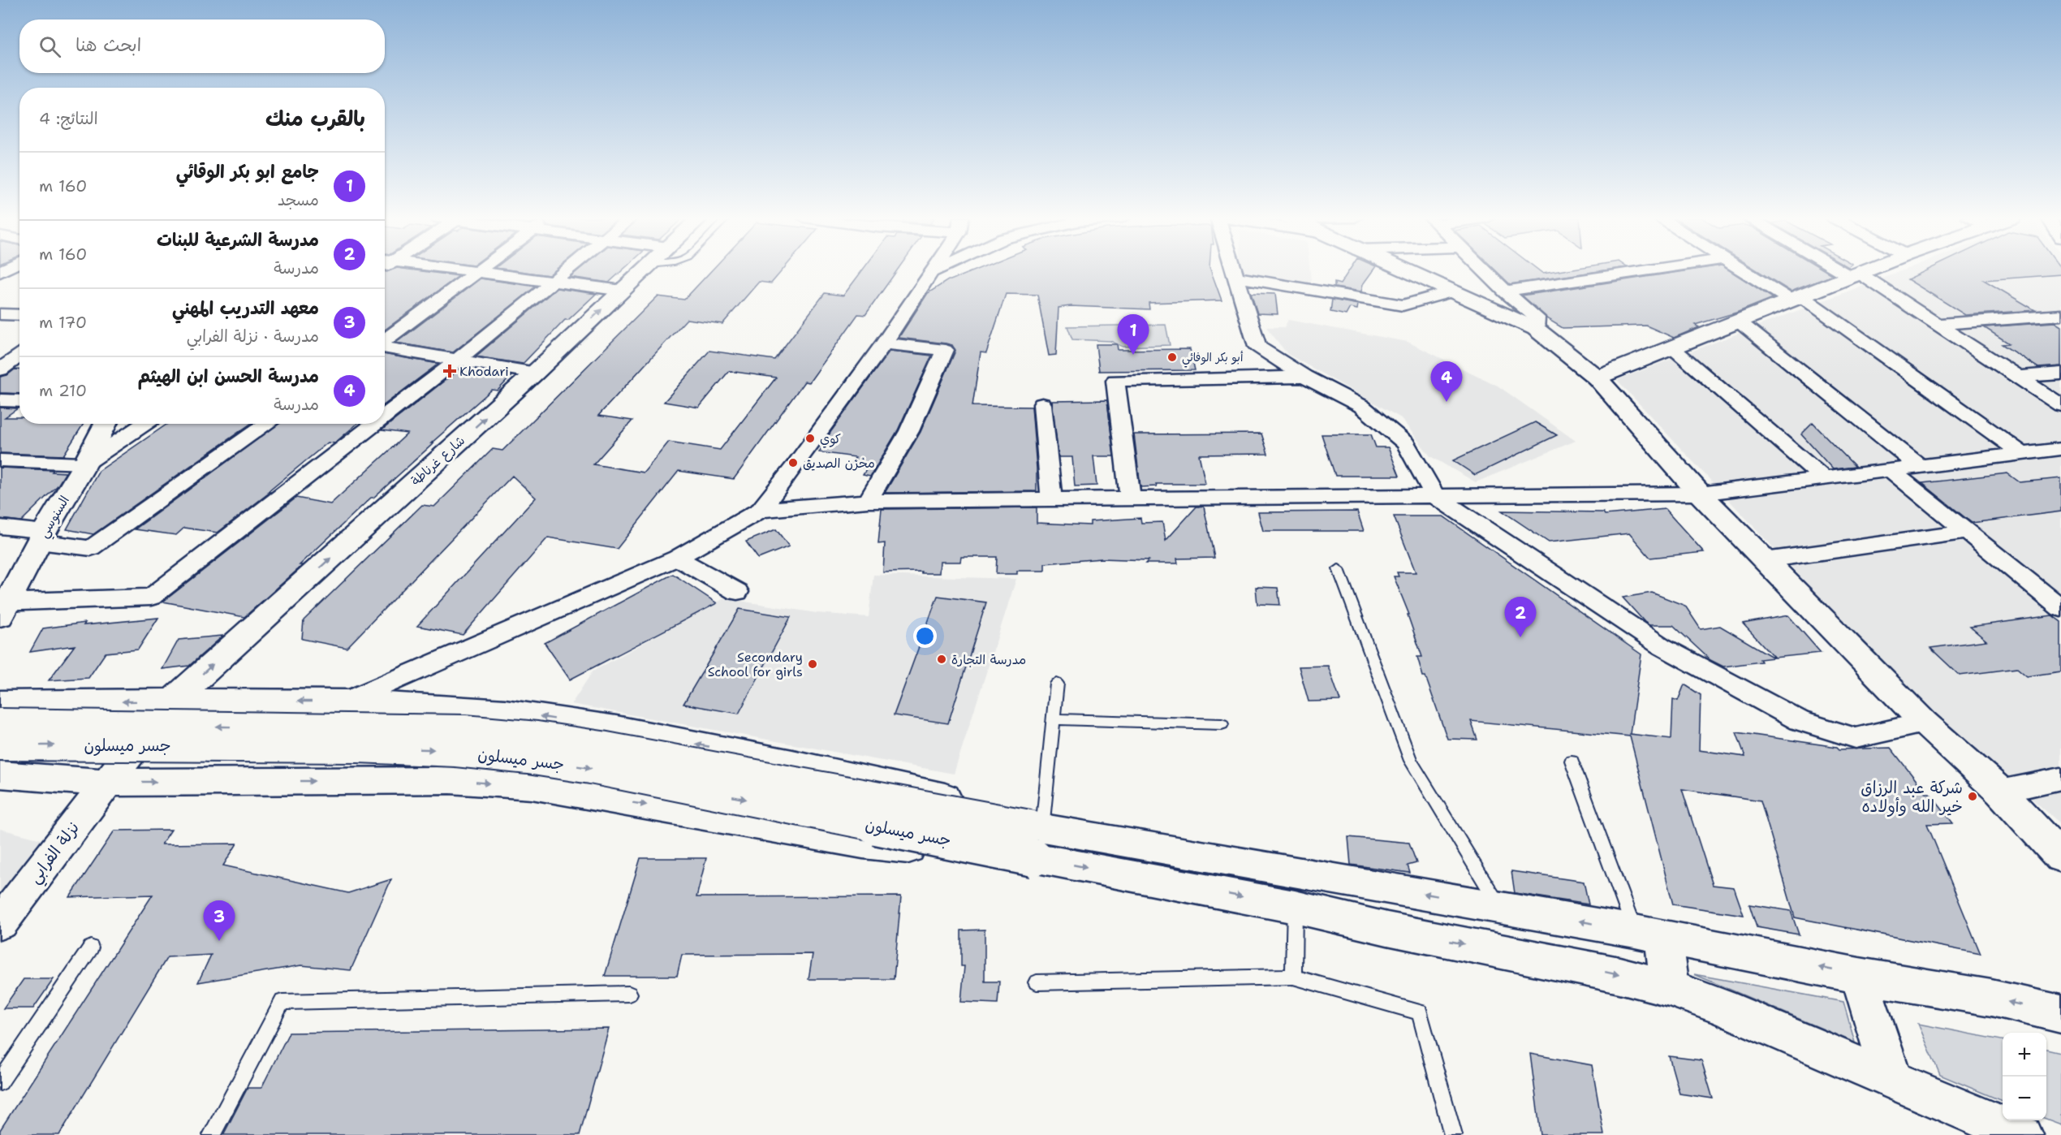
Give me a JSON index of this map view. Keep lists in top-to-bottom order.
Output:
{
  "streets": {
    "main road": [
      "شارع غرناطة",
      "السنوسي",
      "جسر ميسلون",
      "نزلة الفرابي"
    ]
  },
  "crossings": [
    ["شارع غرناطة", "نزلة الفرابي"]
  ],
  "one_way": ["شارع غرناطة"],
  "places": {
    "other": [
      "أبو بكر الوفائي",
      "كوي",
      "مخزن الصديق",
      "مدرسة التجارة",
      "Secondary School for girls",
      "شركة عبد الرزاق خير الله وأولاده"
    ],
    "health": ["Khodari"]
  },
  "page": {
    "search": "ابحث هنا",
    "heading": ["بالقرب منك", "النتائج: 4"],
    "list": [
      {
        "mark": "1",
        "name": "جامع ابو بكر الوقائي",
        "note": "مسجد",
        "value": "160 m"
      },
      {
        "mark": "2",
        "name": "مدرسة الشرعية للبنات",
        "note": "مدرسة",
        "value": "160 m"
      },
      {
        "mark": "3",
        "name": "معهد التدريب المهني",
        "note": "مدرسة · نزلة الفرابي",
        "value": "170 m"
      },
      {
        "mark": "4",
        "name": "مدرسة الحسن ابن الهيثم",
        "note": "مدرسة",
        "value": "210 m"
      }
    ],
    "pins": [
      "1",
      "4",
      "2",
      "3"
    ],
    "map_buttons": ["+", "−"]
  }
}
